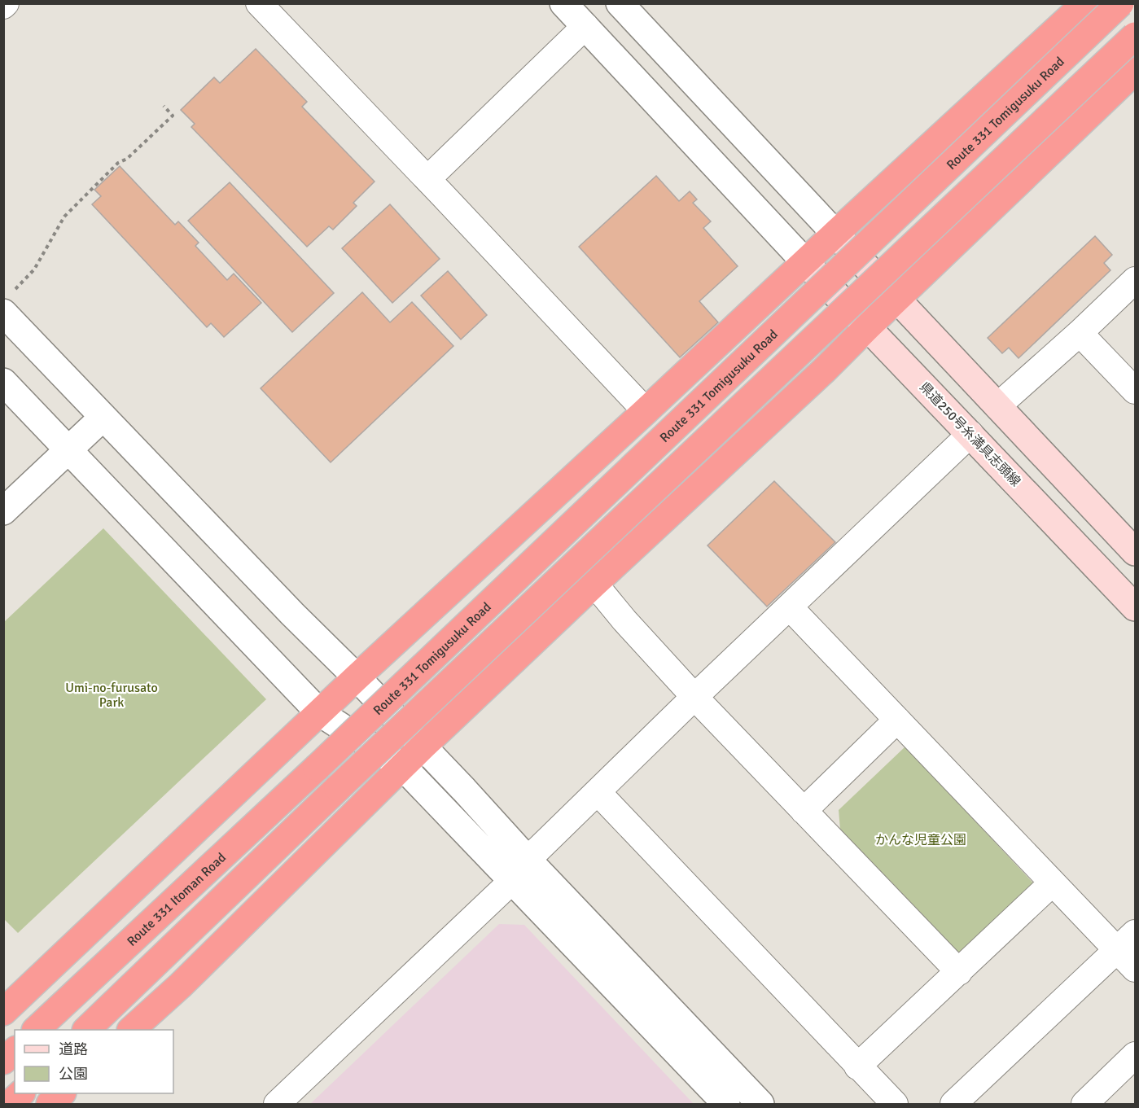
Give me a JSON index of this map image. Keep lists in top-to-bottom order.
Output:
{
  "streets": {
    "highway": ["Route 331 Tomigusuku Road", "Route 331 Itoman Road"],
    "main road": ["県道250号糸満具志頭線"]
  },
  "crossings": [
    ["Route 331 Tomigusuku Road", "Route 331 Itoman Road"]
  ],
  "parks": ["Umi-no-furusato Park", "かんな児童公園"],
  "legend": ["道路", "公園"]
}
